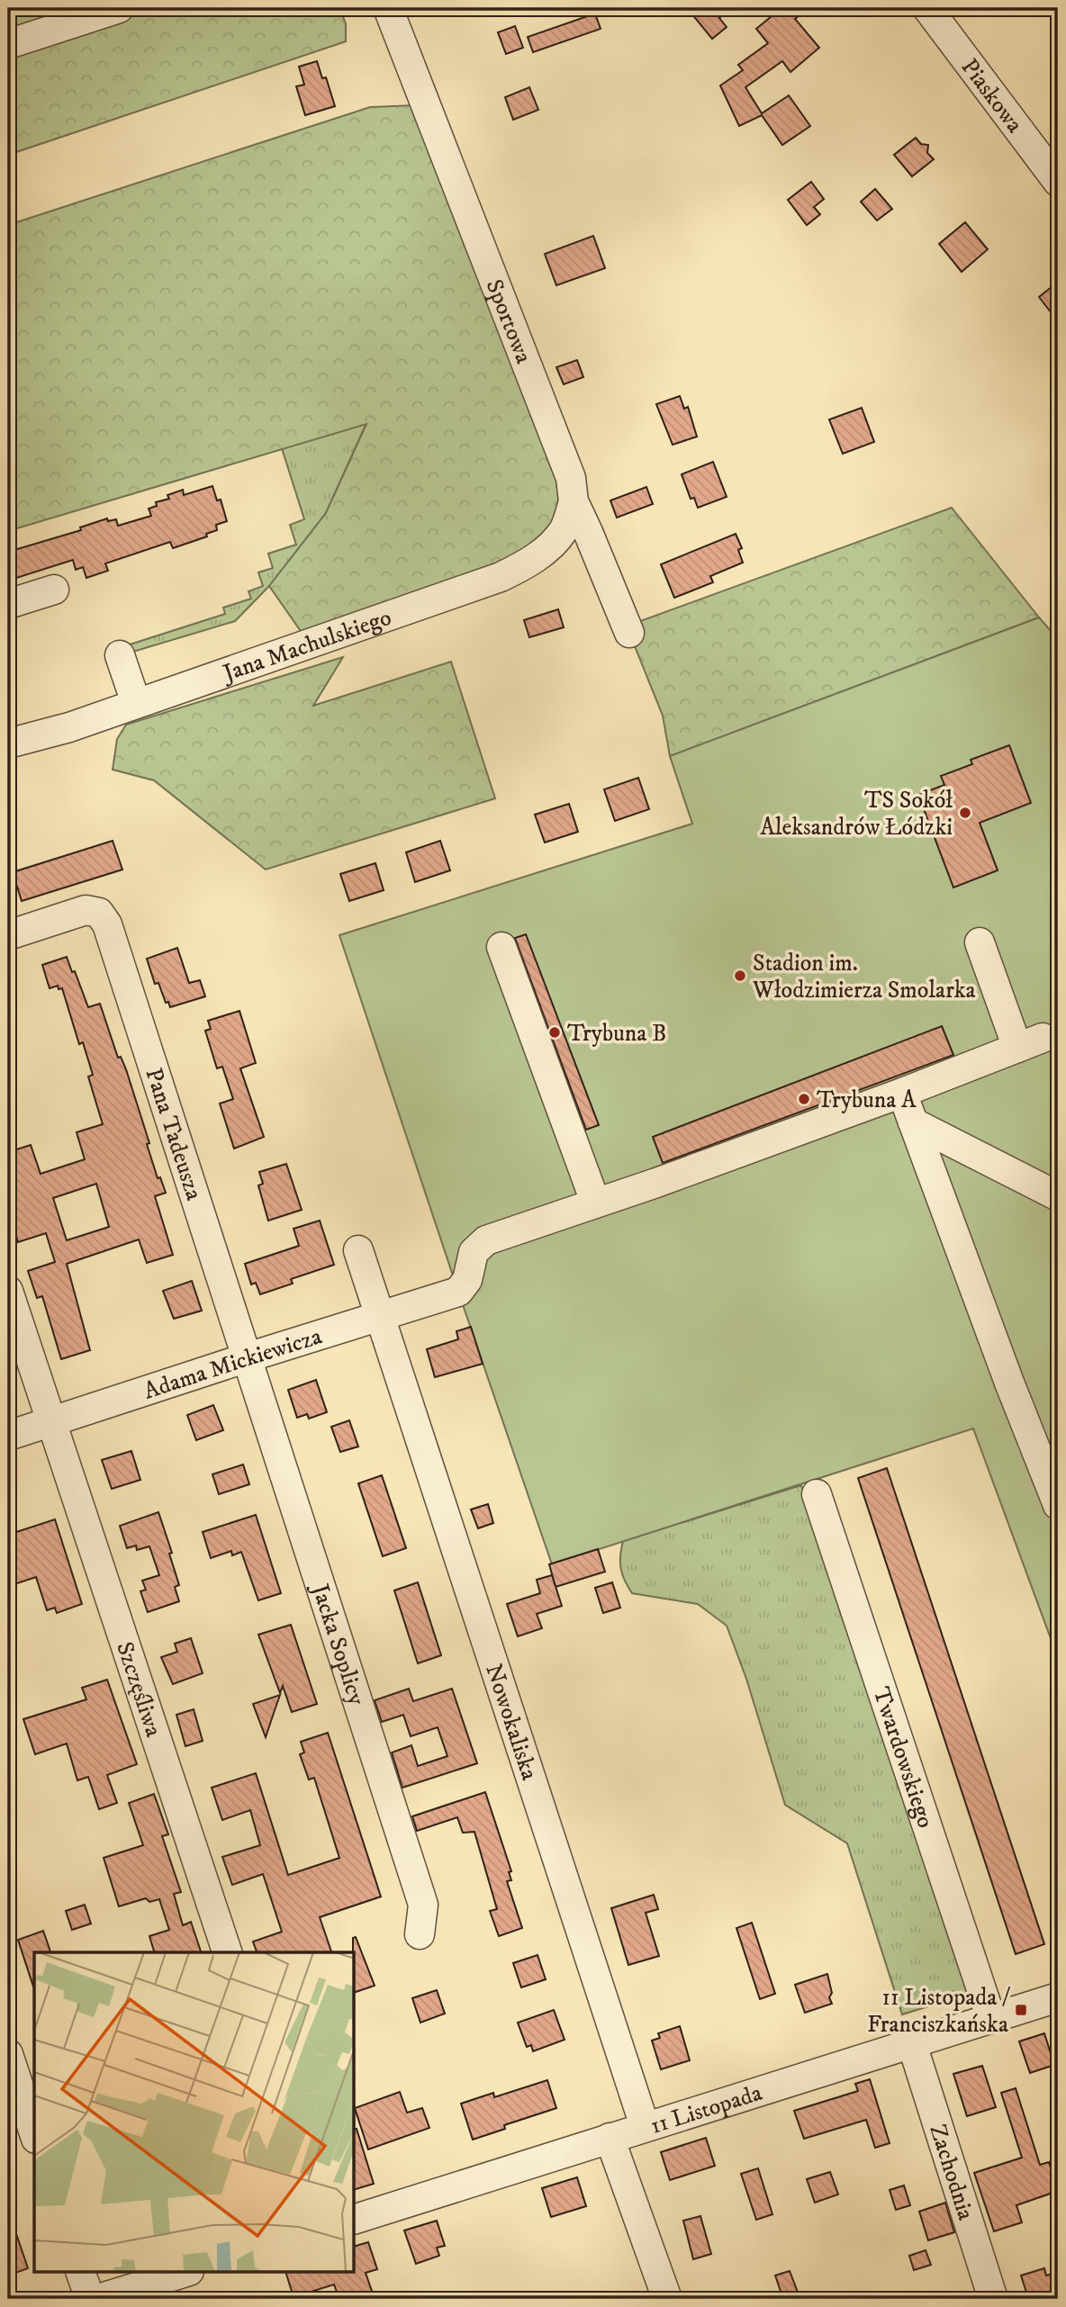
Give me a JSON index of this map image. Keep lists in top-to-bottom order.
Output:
{
  "streets": {
    "street": [
      "Piaskowa",
      "Sportowa",
      "Jana Machulskiego",
      "Pana Tadeusza",
      "Adama Mickiewicza",
      "Jacka Soplicy",
      "Szczęśliwa",
      "Nowokaliska",
      "Twardowskiego",
      "11 Listopada",
      "Zachodnia"
    ]
  },
  "crossings": [
    ["Sportowa", "Jana Machulskiego"],
    ["Pana Tadeusza", "Adama Mickiewicza"],
    ["Pana Tadeusza", "Jacka Soplicy"],
    ["Adama Mickiewicza", "Jacka Soplicy"],
    ["Adama Mickiewicza", "Szczęśliwa"],
    ["Adama Mickiewicza", "Nowokaliska"],
    ["Nowokaliska", "11 Listopada"],
    ["Twardowskiego", "11 Listopada"],
    ["11 Listopada", "Zachodnia"]
  ],
  "places": {
    "other": [
      "TS Sokół Aleksandrów Łódzki",
      "Stadion im. Włodzimierza Smolarka",
      "Trybuna B",
      "Trybuna A"
    ],
    "transit": ["11 Listopada / Franciszkańska"]
  }
}
